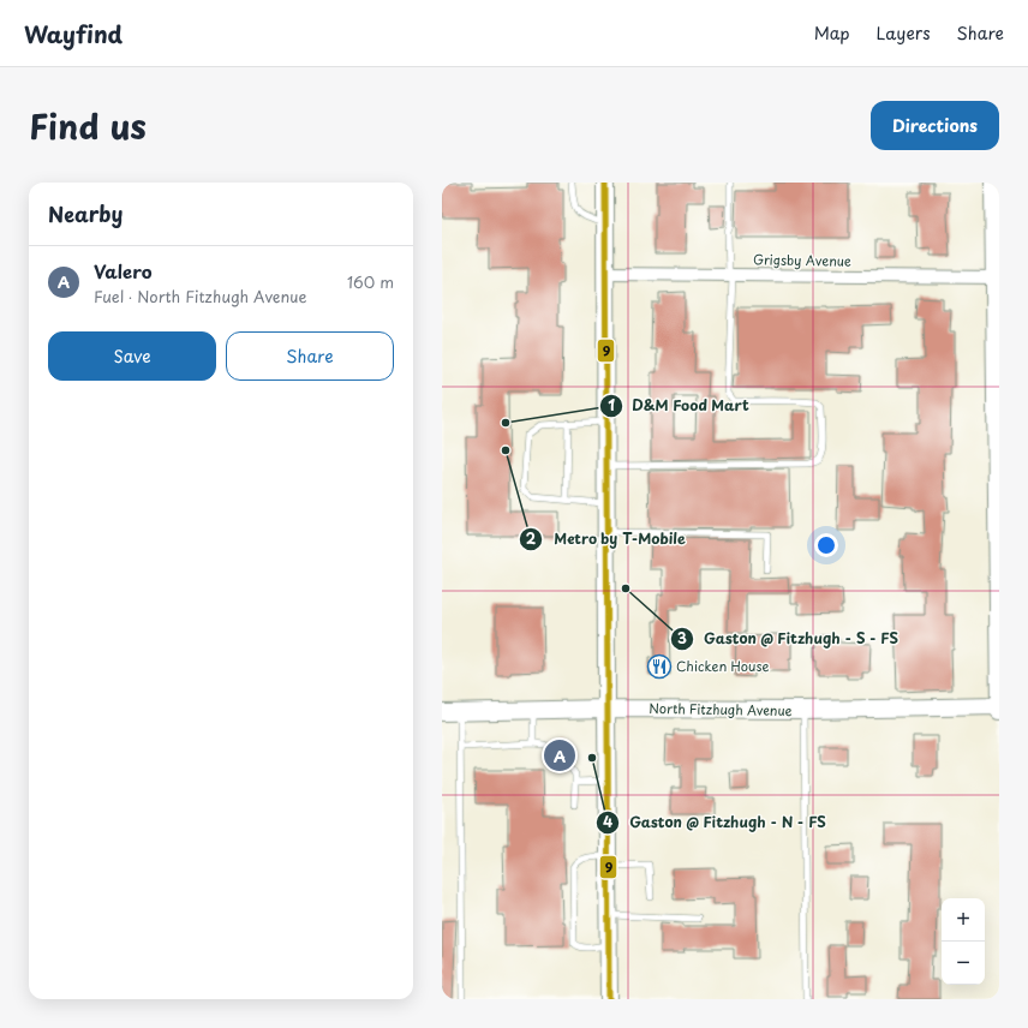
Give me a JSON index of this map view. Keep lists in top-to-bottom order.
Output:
{
  "streets": {
    "street": ["Grigsby Avenue", "North Fitzhugh Avenue"]
  },
  "places": {
    "other": [
      "D&M Food Mart",
      "Metro by T-Mobile",
      "Gaston @ Fitzhugh - S - FS",
      "Gaston @ Fitzhugh - N - FS"
    ],
    "restaurant": ["Chicken House"]
  },
  "lines": ["transit line 9"],
  "page": {
    "header": "Wayfind",
    "nav": ["Map", "Layers", "Share"],
    "title": "Find us",
    "buttons": [
      "Directions",
      ["Save", "Share"]
    ],
    "heading": "Nearby",
    "list": [
      {
        "mark": "A",
        "name": "Valero",
        "note": "Fuel · North Fitzhugh Avenue",
        "value": "160 m"
      }
    ],
    "pins": "A",
    "map_buttons": ["+", "−"]
  }
}
